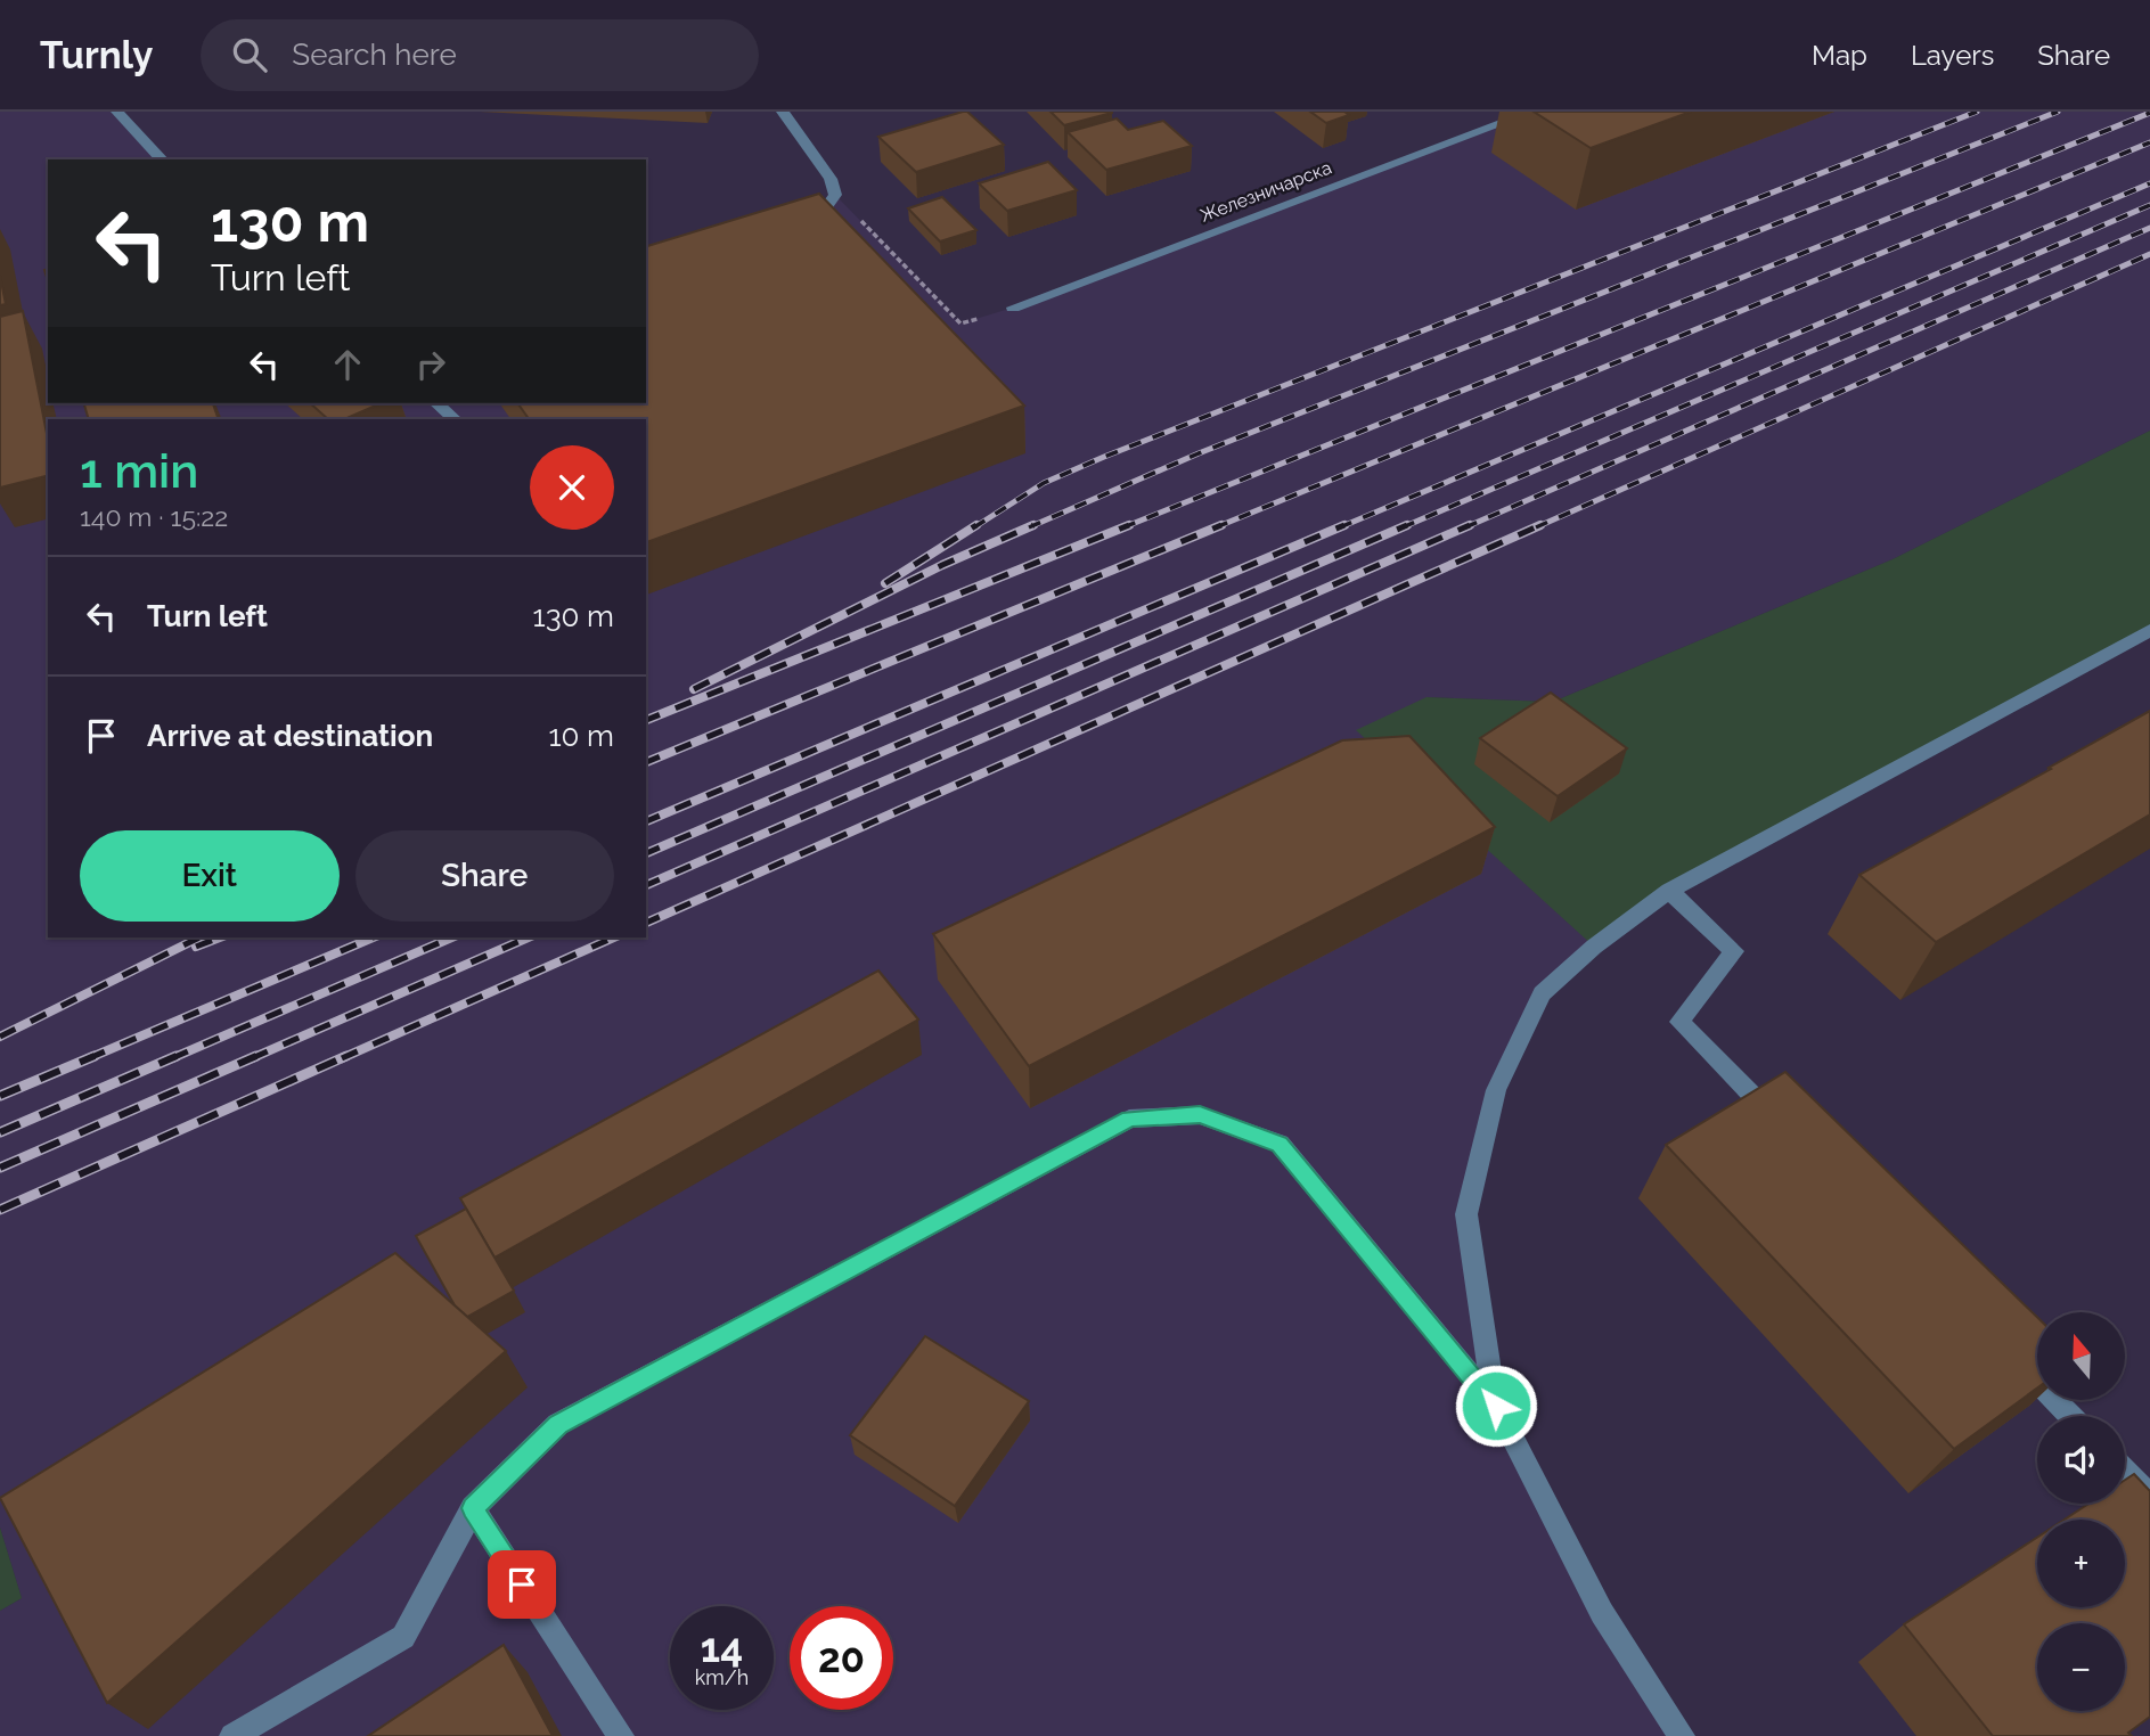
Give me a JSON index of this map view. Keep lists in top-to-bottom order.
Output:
{
  "streets": {
    "street": ["Железничарска"]
  },
  "north": "top",
  "page": {
    "header": "Turnly",
    "search": "Search here",
    "nav": ["Map", "Layers", "Share"],
    "turn": ["130 m", "Turn left"],
    "heading": ["1 min", "140 m · 15:22"],
    "list": [
      {
        "name": "Turn left",
        "value": "130 m"
      },
      {
        "name": "Arrive at destination",
        "value": "10 m"
      }
    ],
    "buttons": ["Exit", "Share"],
    "map_buttons": ["+", "−"],
    "speed": "14 km/h",
    "limit": "20"
  }
}
